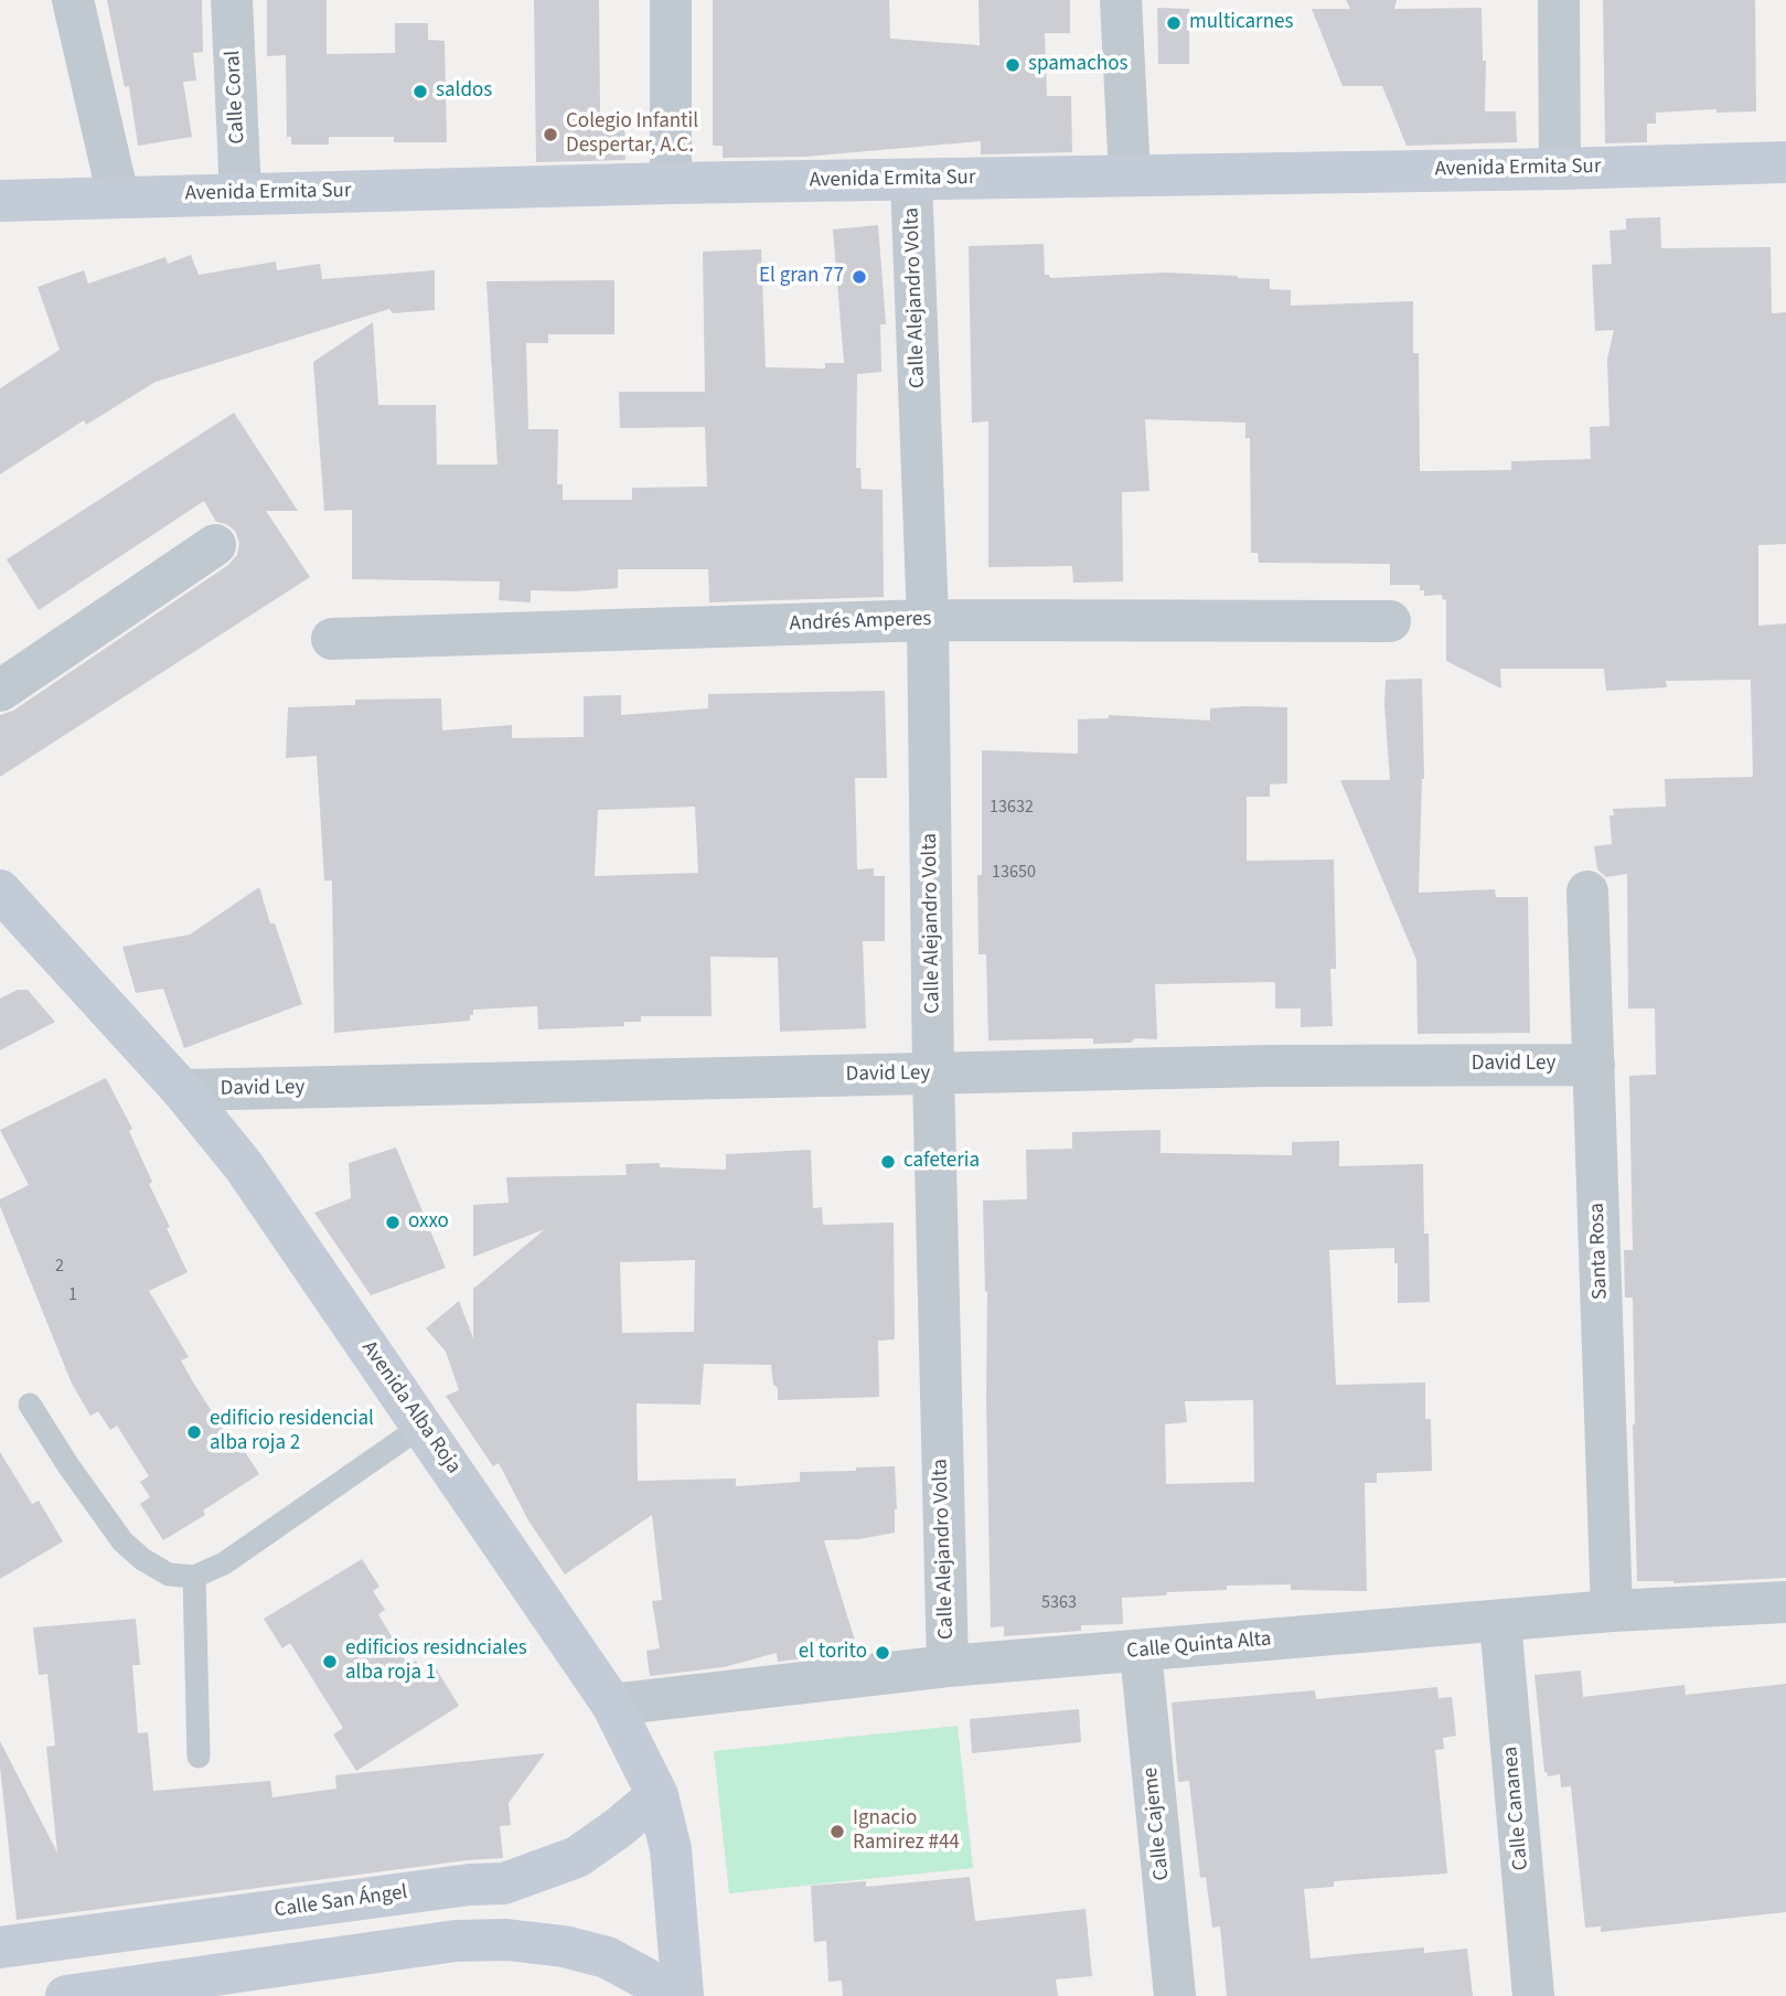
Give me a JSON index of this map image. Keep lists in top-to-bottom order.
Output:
{
  "streets": {
    "main road": ["Avenida Ermita Sur", "Avenida Alba Roja", "Calle San Ángel"],
    "street": [
      "Calle Coral",
      "Calle Alejandro Volta",
      "Andrés Amperes",
      "David Ley",
      "Santa Rosa",
      "Calle Quinta Alta",
      "Calle Cananea",
      "Calle Cajeme"
    ]
  },
  "crossings": [
    ["Calle Coral", "Avenida Ermita Sur"],
    ["Avenida Ermita Sur", "Calle Alejandro Volta"],
    ["Calle Alejandro Volta", "Andrés Amperes"],
    ["Calle Alejandro Volta", "David Ley"],
    ["Calle Alejandro Volta", "Calle Quinta Alta"],
    ["David Ley", "Santa Rosa"],
    ["David Ley", "Avenida Alba Roja"],
    ["Santa Rosa", "Calle Quinta Alta"],
    ["Avenida Alba Roja", "Calle Quinta Alta"],
    ["Avenida Alba Roja", "Calle San Ángel"],
    ["Calle Quinta Alta", "Calle Cananea"],
    ["Calle Quinta Alta", "Calle Cajeme"]
  ],
  "places": [
    "multicarnes",
    "spamachos",
    "saldos",
    "Colegio Infantil Despertar, A.C.",
    "El gran 77",
    "cafeteria",
    "oxxo",
    "edificio residencial alba roja 2",
    "el torito",
    "edificios residnciales alba roja 1",
    "Ignacio Ramirez #44"
  ],
  "house_numbers": [
    "13632",
    "13650",
    "2",
    "1",
    "5363"
  ]
}
